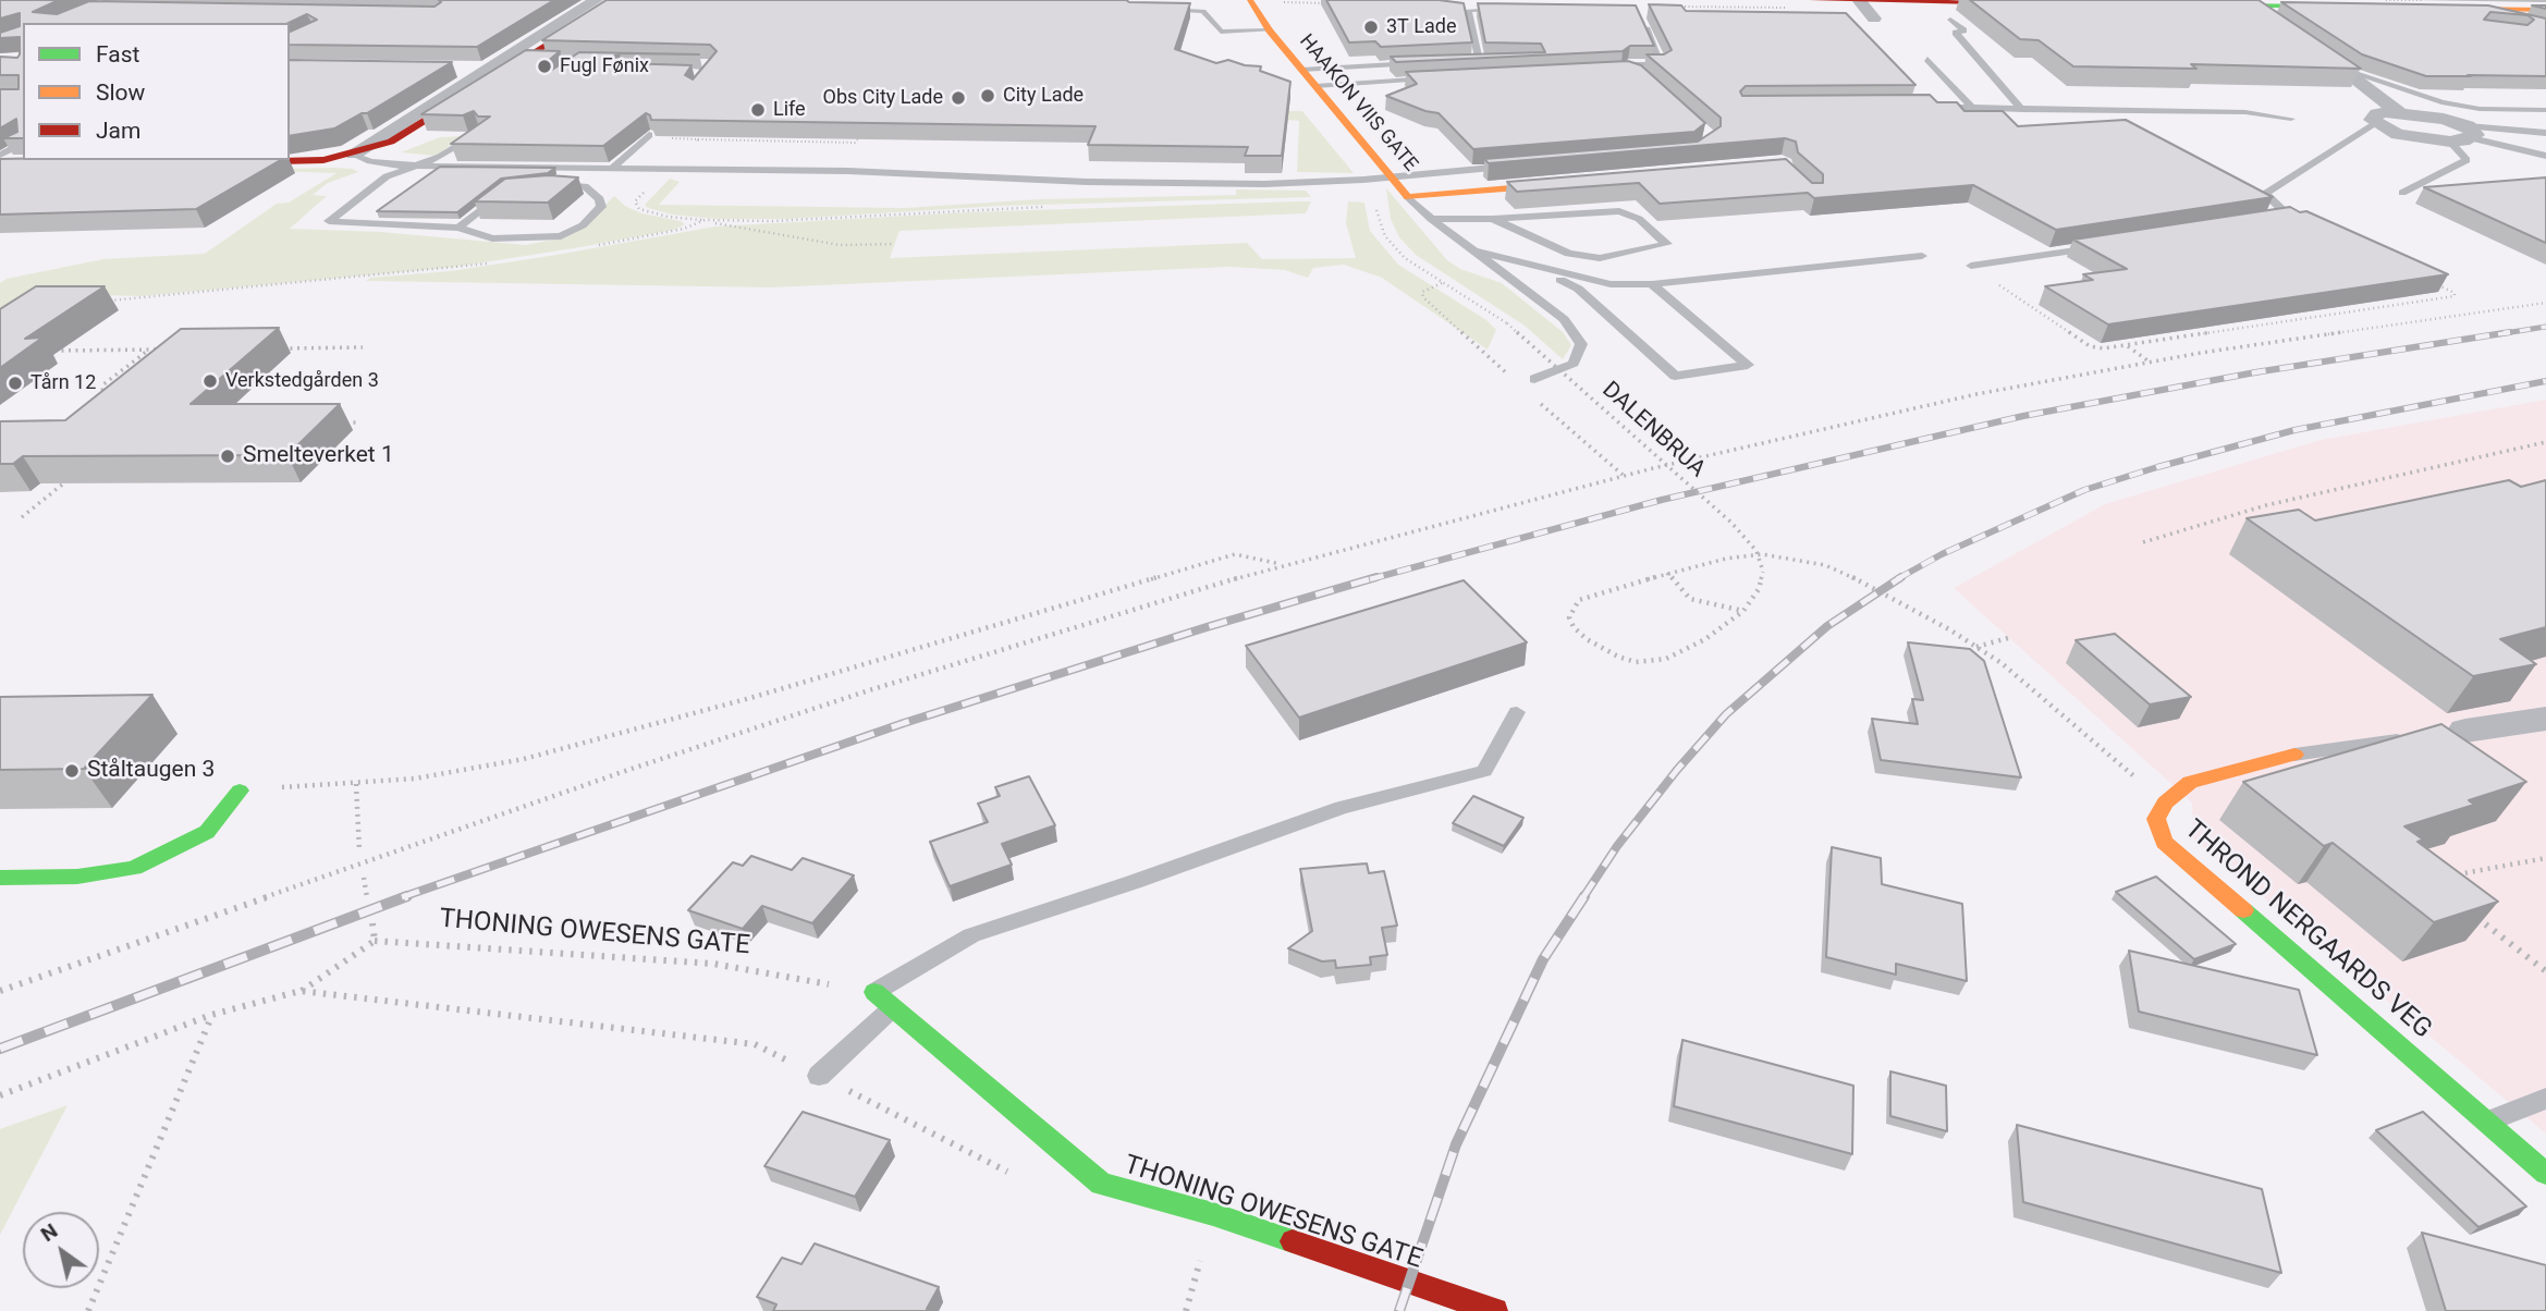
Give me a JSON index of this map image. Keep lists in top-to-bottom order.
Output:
{
  "streets": {
    "street": ["HAAKON VIIS GATE", "THROND NERGAARDS VEG", "THONING OWESENS GATE"],
    "path": ["DALENBRUA"]
  },
  "places": [
    "3T Lade",
    "Fugl Fønix",
    "City Lade",
    "Obs City Lade",
    "Life",
    "Verkstedgården 3",
    "Tårn 12",
    "Smelteverket 1",
    "Ståltaugen 3"
  ],
  "legend": ["Fast", "Slow", "Jam"],
  "north": "top left"
}
